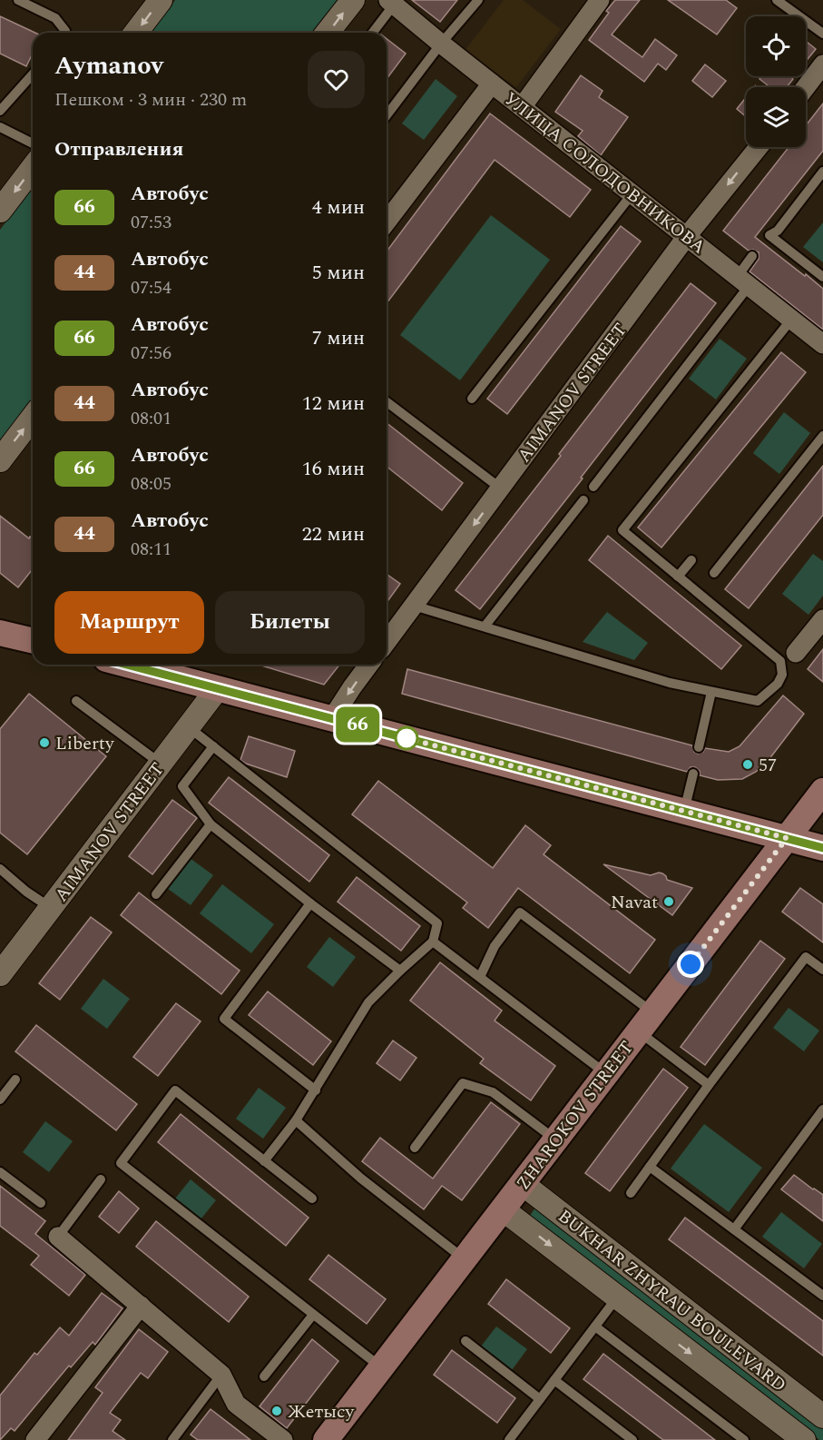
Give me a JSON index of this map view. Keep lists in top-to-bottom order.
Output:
{
  "streets": {
    "main road": ["ZHAROKOV STREET"],
    "street": ["УЛИЦА СОЛОДОВНИКОВА", "AIMANOV STREET", "BUKHAR ZHYRAU BOULEVARD"]
  },
  "crossings": [
    ["УЛИЦА СОЛОДОВНИКОВА", "AIMANOV STREET"],
    ["ZHAROKOV STREET", "BUKHAR ZHYRAU BOULEVARD"]
  ],
  "places": [
    "Liberty",
    "57",
    "Navat",
    "Жетысу"
  ],
  "lines": ["bus line 66"],
  "page": {
    "on_map": "66",
    "heading": [
      ["Aymanov", "Пешком · 3 мин · 230 m"],
      "Отправления"
    ],
    "list": [
      {
        "mark": "66",
        "name": "Автобус",
        "note": "07:53",
        "value": "4 мин"
      },
      {
        "mark": "44",
        "name": "Автобус",
        "note": "07:54",
        "value": "5 мин"
      },
      {
        "mark": "66",
        "name": "Автобус",
        "note": "07:56",
        "value": "7 мин"
      },
      {
        "mark": "44",
        "name": "Автобус",
        "note": "08:01",
        "value": "12 мин"
      },
      {
        "mark": "66",
        "name": "Автобус",
        "note": "08:05",
        "value": "16 мин"
      },
      {
        "mark": "44",
        "name": "Автобус",
        "note": "08:11",
        "value": "22 мин"
      }
    ],
    "buttons": ["Маршрут", "Билеты"]
  }
}
